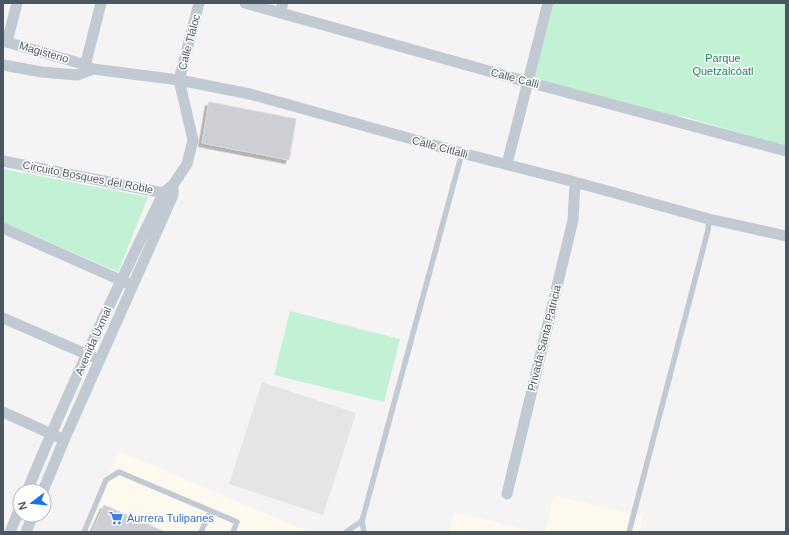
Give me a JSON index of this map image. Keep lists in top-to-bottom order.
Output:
{
  "streets": {
    "street": [
      "Calle Tláloc",
      "Magisterio",
      "Calle Calli",
      "Calle Citlalli",
      "Circuito Bosques del Roble",
      "Privada Santa Patricia",
      "Avenida Uxmal"
    ]
  },
  "crossings": [
    ["Calle Tláloc", "Calle Citlalli"],
    ["Magisterio", "Calle Citlalli"],
    ["Calle Citlalli", "Privada Santa Patricia"],
    ["Circuito Bosques del Roble", "Avenida Uxmal"]
  ],
  "parks": ["Parque Quetzalcóatl"],
  "places": {
    "supermarket": ["Aurrera Tulipanes"]
  },
  "north": "left"
}
